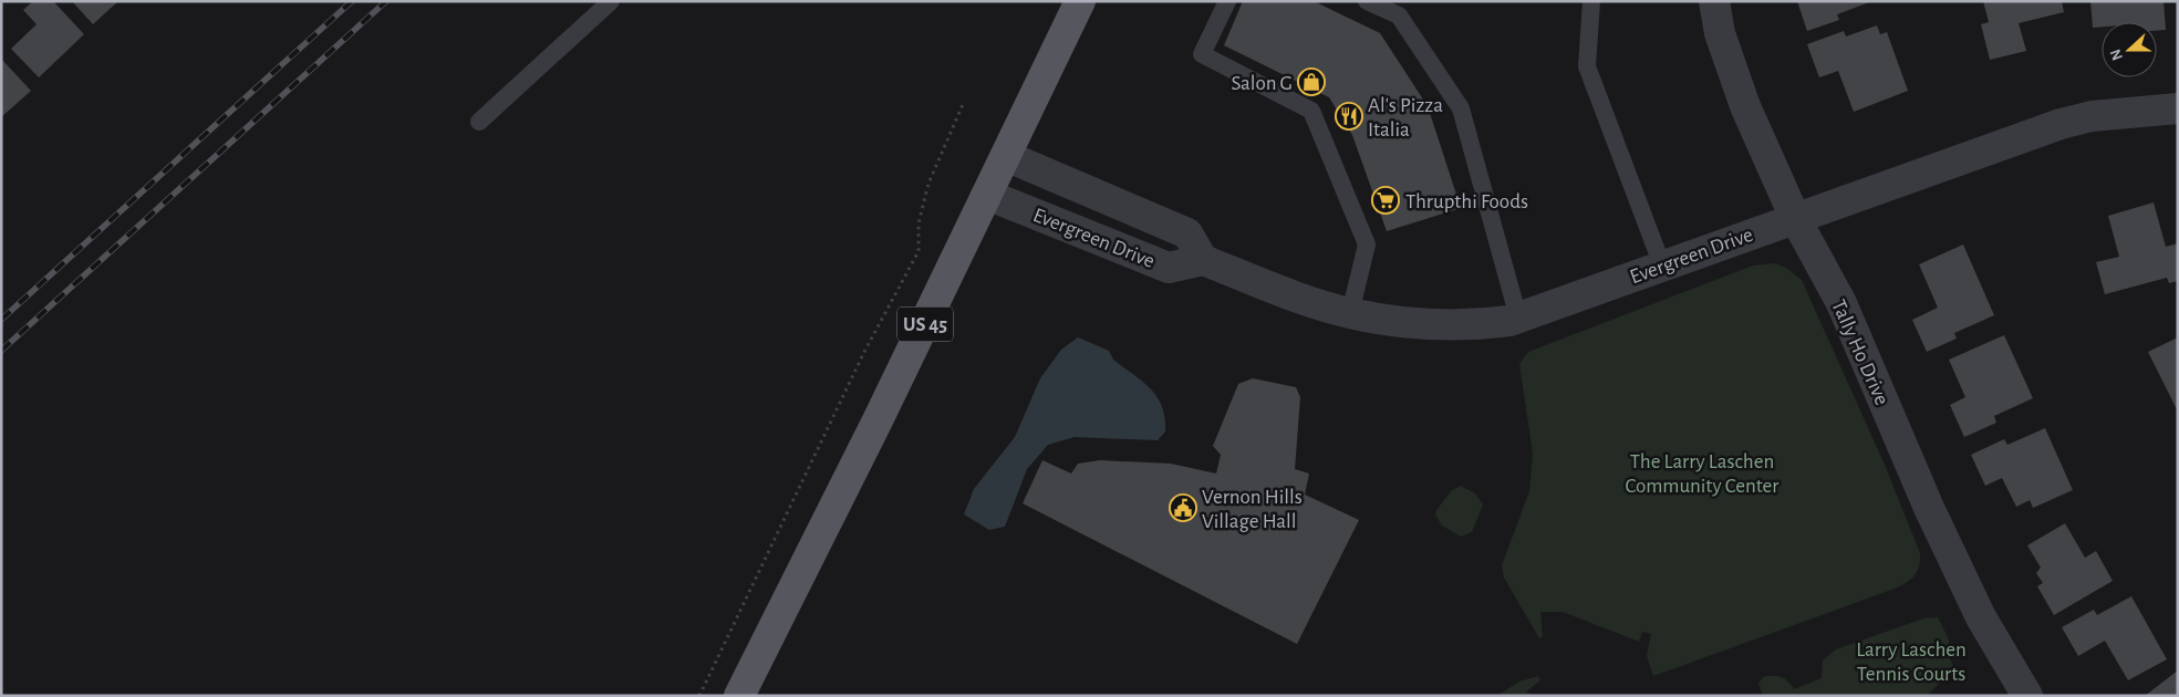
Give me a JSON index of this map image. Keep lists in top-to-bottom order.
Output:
{
  "streets": {
    "main road": ["US 45"],
    "street": ["Evergreen Drive", "Tally Ho Drive"]
  },
  "crossings": [
    ["Evergreen Drive", "US 45"],
    ["Evergreen Drive", "Tally Ho Drive"]
  ],
  "parks": ["The Larry Laschen Community Center", "Larry Laschen Tennis Courts"],
  "places": {
    "shop": ["Salon G"],
    "restaurant": ["Al's Pizza Italia"],
    "supermarket": ["Thrupthi Foods"],
    "public building": ["Vernon Hills Village Hall"]
  },
  "north": "left"
}
